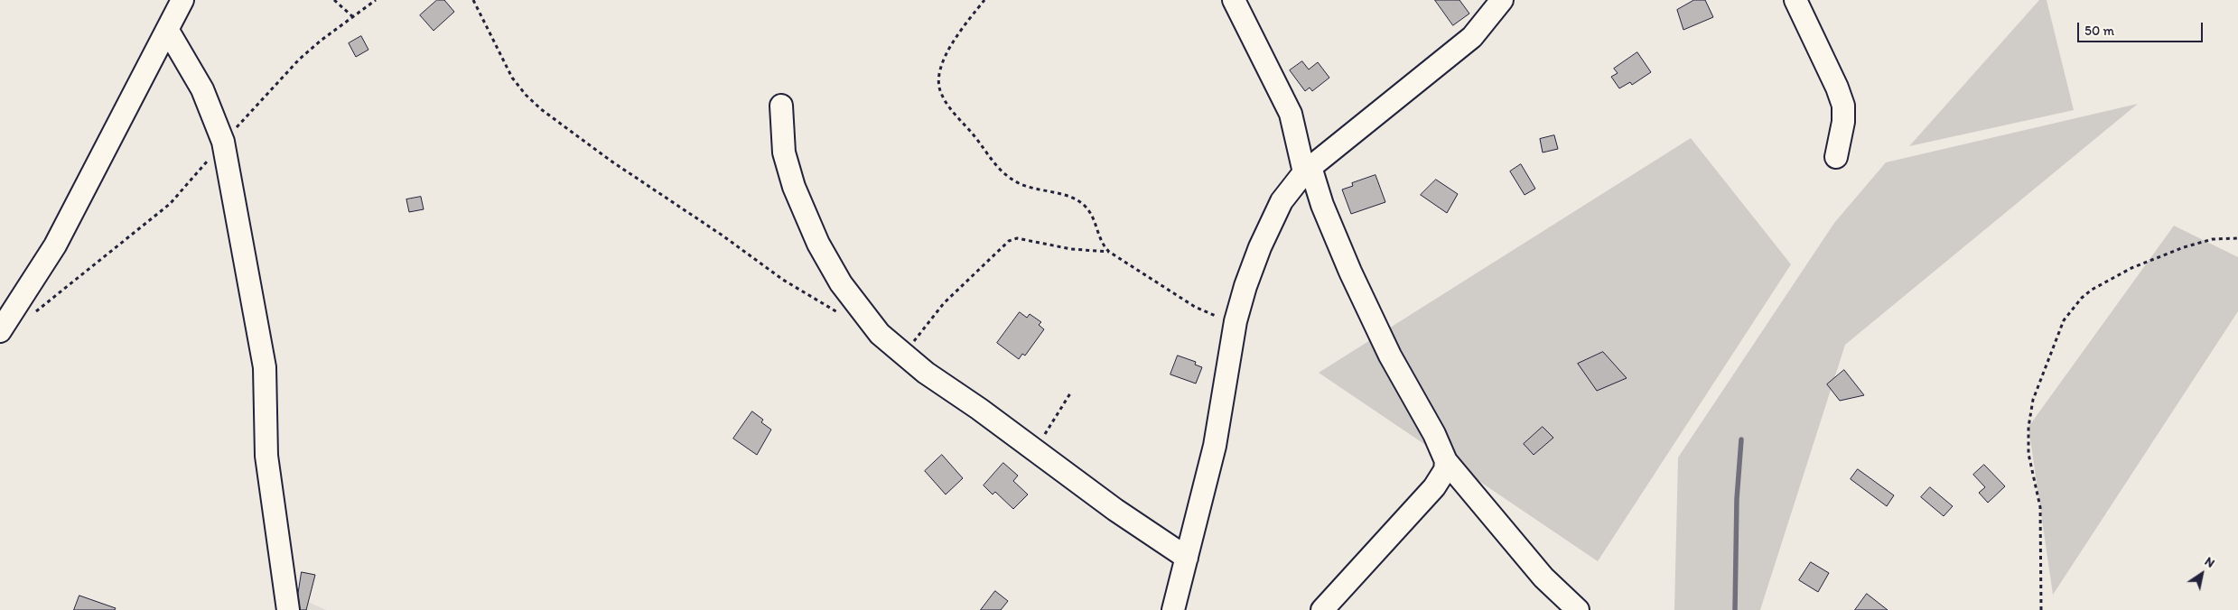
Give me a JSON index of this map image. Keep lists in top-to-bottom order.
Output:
{
  "scale_bar": "50 m",
  "north": "top right"
}
